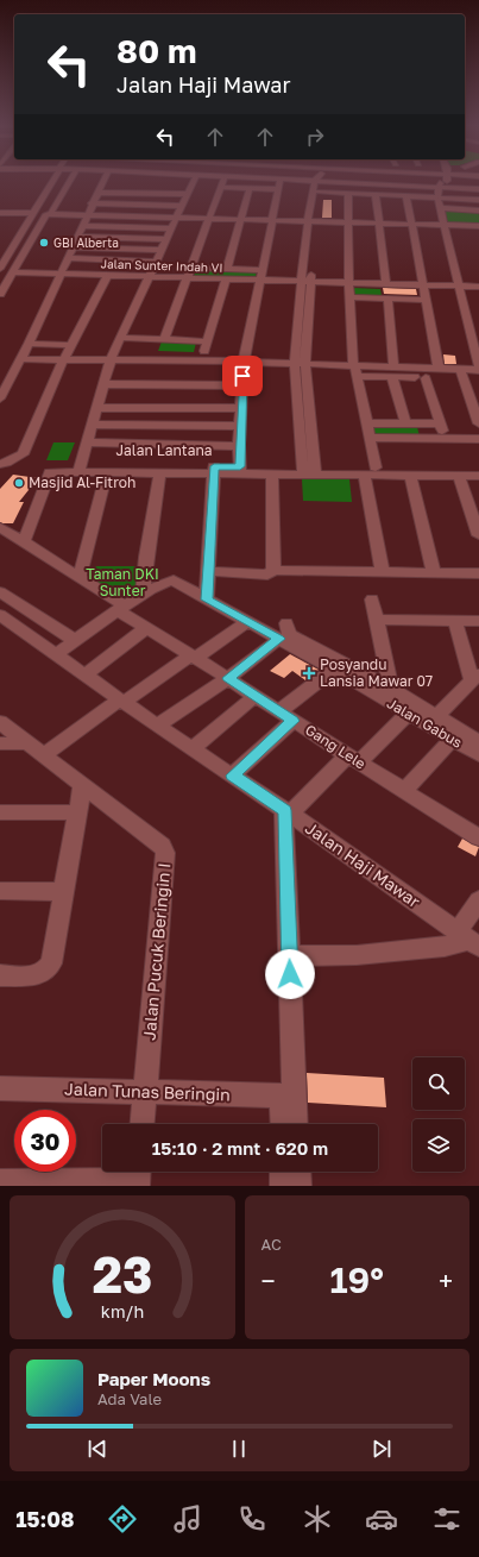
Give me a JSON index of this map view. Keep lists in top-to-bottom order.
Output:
{
  "streets": {
    "street": [
      "Jalan Sunter Indah VI",
      "Jalan Lantana",
      "Jalan Gabus",
      "Gang Lele",
      "Jalan Haji Mawar",
      "Jalan Pucuk Beringin I",
      "Jalan Tunas Beringin"
    ]
  },
  "crossings": [
    ["Jalan Pucuk Beringin I", "Jalan Tunas Beringin"]
  ],
  "parks": ["Taman DKI Sunter"],
  "places": {
    "other": ["GBI Alberta", "Masjid Al-Fitroh"],
    "health": ["Posyandu Lansia Mawar 07"]
  },
  "page": {
    "turn": ["80 m", "Jalan Haji Mawar"],
    "limit": "30",
    "trip": "15:10 · 2 mnt · 620 m",
    "tile": "AC",
    "heat": ["−", "19°", "+"],
    "song": ["Paper Moons", "Ada Vale"],
    "tabs": "15:08",
    "gauge": ["23", "km/h"]
  }
}
